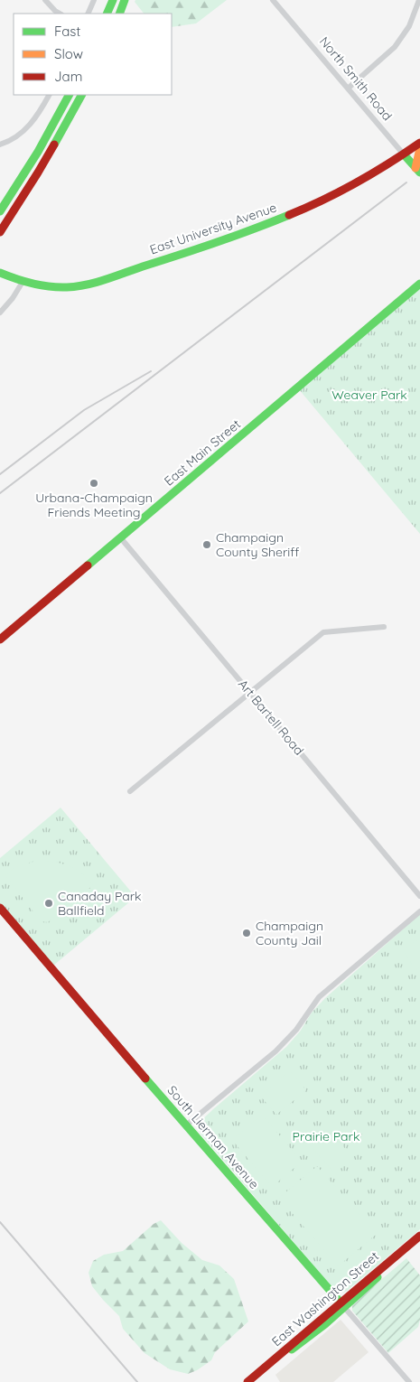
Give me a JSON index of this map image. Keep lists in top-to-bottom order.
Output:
{
  "streets": {
    "main road": [
      "North Smith Road",
      "East University Avenue",
      "East Main Street",
      "South Lierman Avenue",
      "East Washington Street"
    ],
    "street": ["Art Bartell Road"]
  },
  "crossings": [
    ["North Smith Road", "East University Avenue"],
    ["East Main Street", "Art Bartell Road"],
    ["South Lierman Avenue", "East Washington Street"]
  ],
  "parks": ["Weaver Park", "Prairie Park"],
  "places": [
    "Urbana-Champaign Friends Meeting",
    "Champaign County Sheriff",
    "Canaday Park Ballfield",
    "Champaign County Jail"
  ],
  "legend": ["Fast", "Slow", "Jam"]
}
